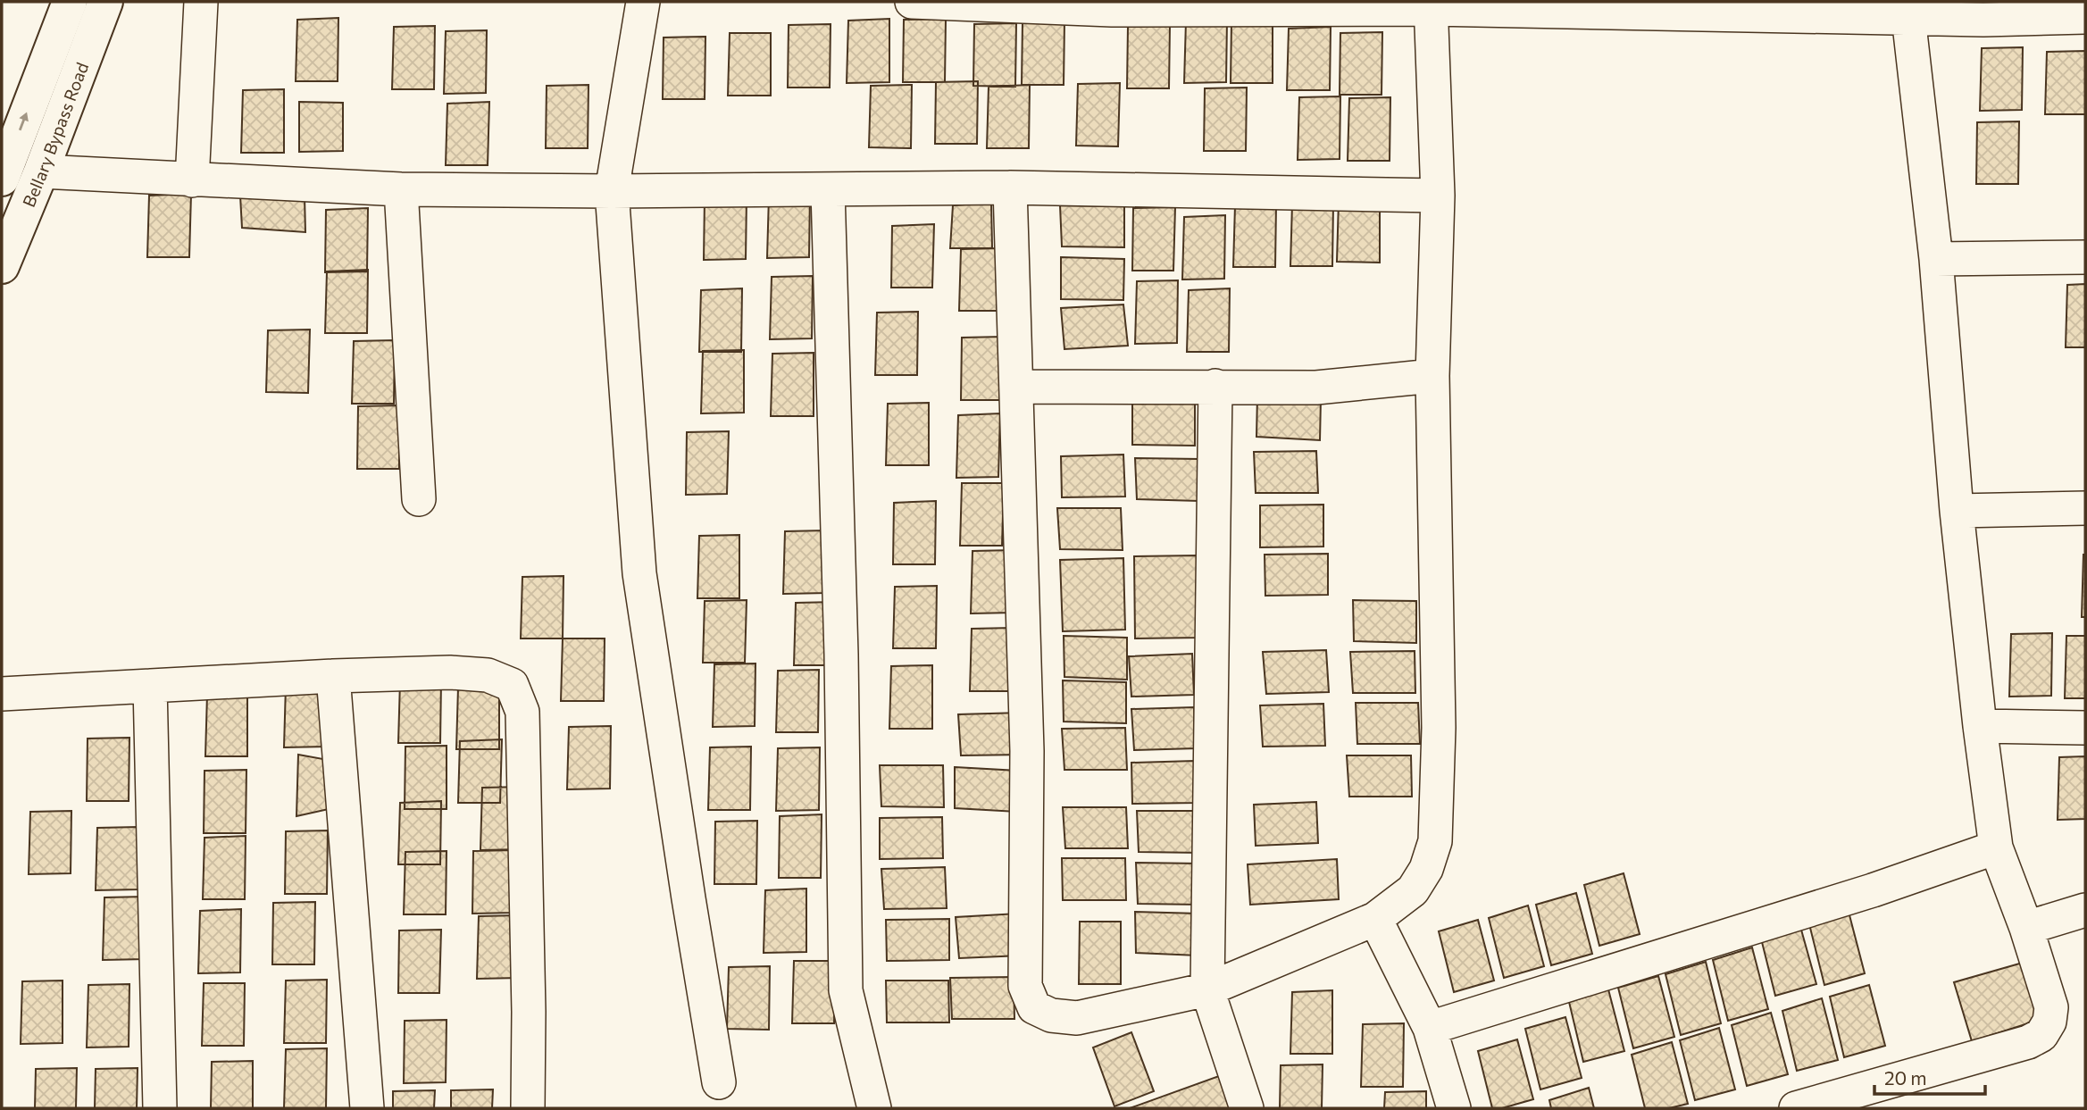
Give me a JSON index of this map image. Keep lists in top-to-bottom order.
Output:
{
  "streets": {
    "street": ["Bellary Bypass Road"]
  },
  "scale_bar": "20 m"
}
